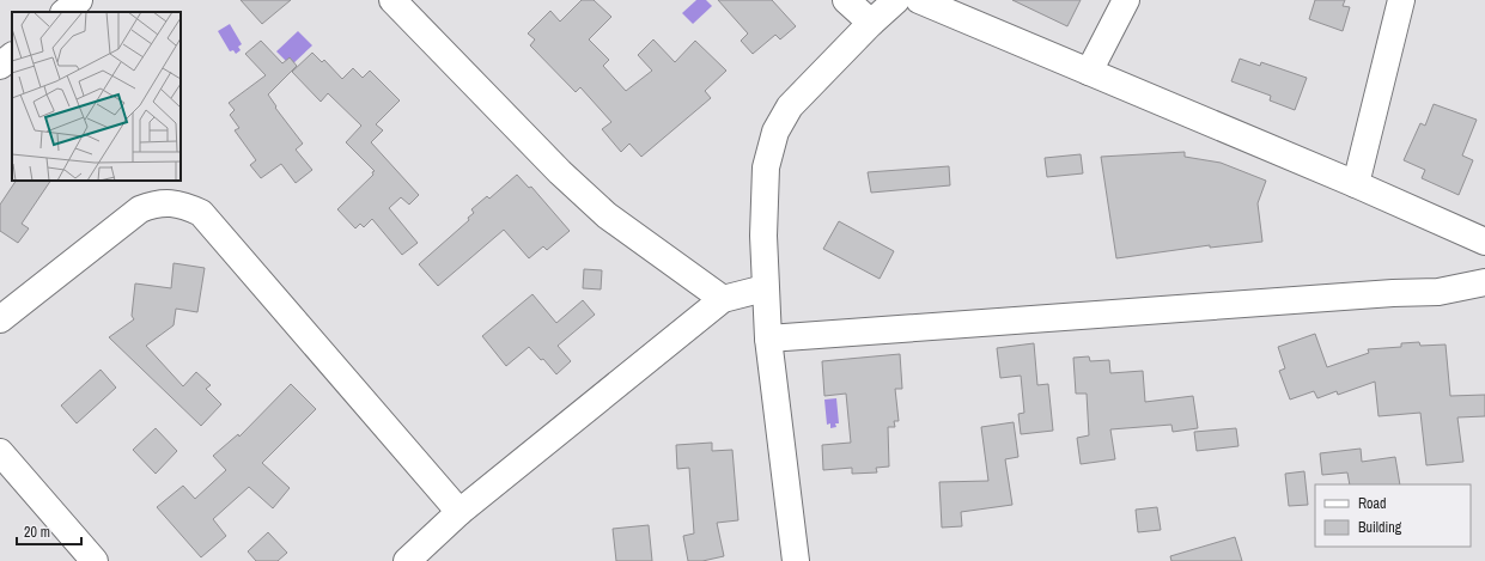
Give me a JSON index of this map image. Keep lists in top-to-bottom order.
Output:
{
  "legend": ["Road", "Building"],
  "scale_bar": "20 m"
}
